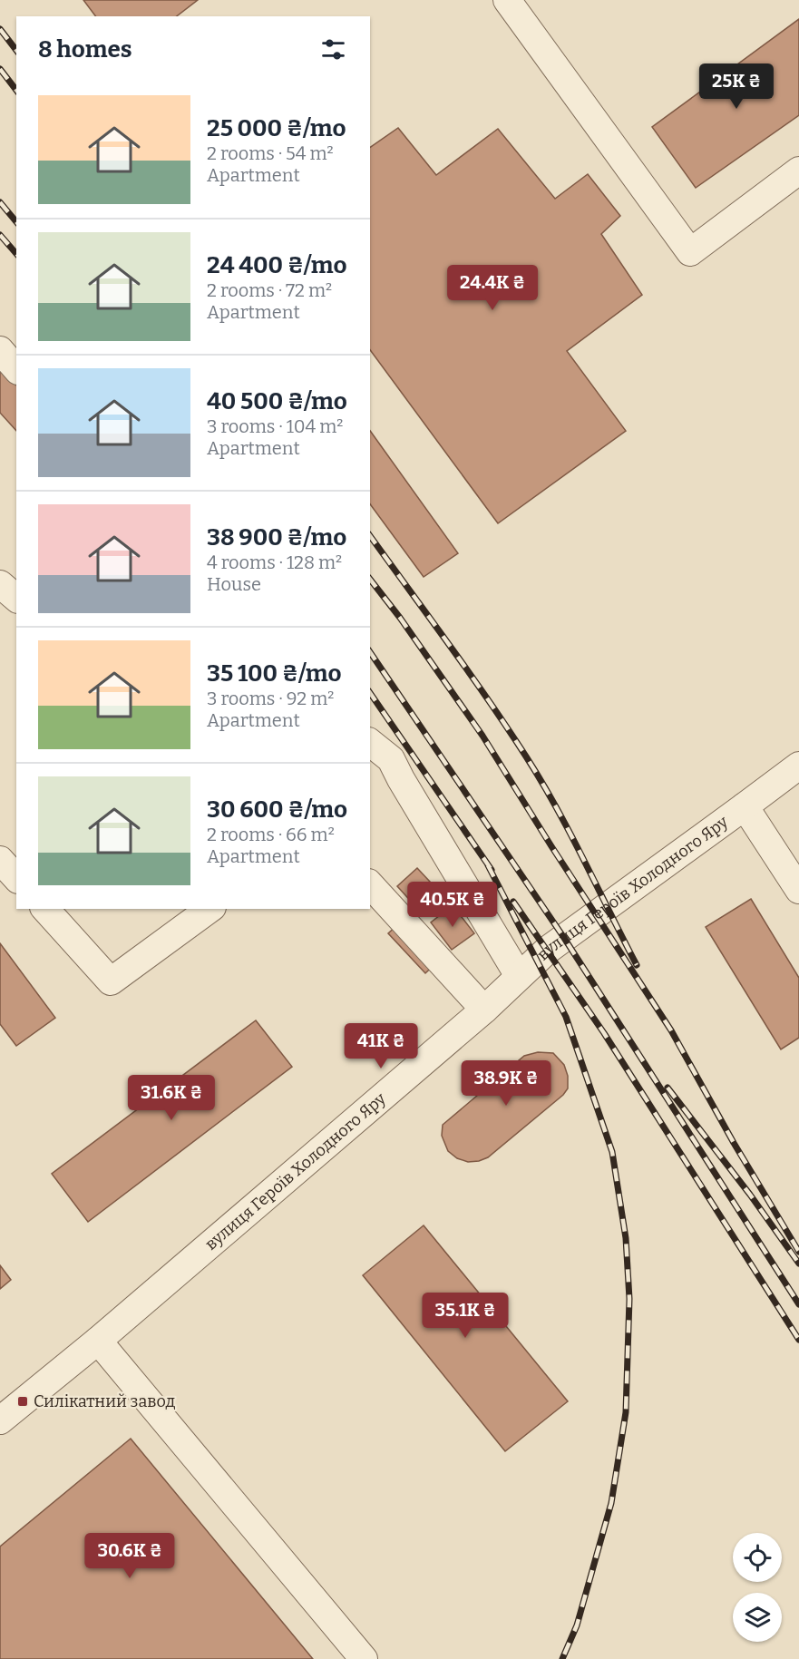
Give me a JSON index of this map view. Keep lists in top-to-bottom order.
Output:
{
  "streets": {
    "street": ["вулиця Героїв Холодного Яру"]
  },
  "places": {
    "transit": ["Силікатний завод"]
  },
  "page": {
    "heading": "8 homes",
    "price": [
      "25K ₴",
      "24.4K ₴",
      "40.5K ₴",
      "41K ₴",
      "38.9K ₴",
      "31.6K ₴",
      "35.1K ₴",
      "30.6K ₴"
    ],
    "list": [
      {
        "name": "25 000 ₴/mo",
        "note": "2 rooms · 54 m² · Apartment"
      },
      {
        "name": "24 400 ₴/mo",
        "note": "2 rooms · 72 m² · Apartment"
      },
      {
        "name": "40 500 ₴/mo",
        "note": "3 rooms · 104 m² · Apartment"
      },
      {
        "name": "38 900 ₴/mo",
        "note": "4 rooms · 128 m² · House"
      },
      {
        "name": "35 100 ₴/mo",
        "note": "3 rooms · 92 m² · Apartment"
      },
      {
        "name": "30 600 ₴/mo",
        "note": "2 rooms · 66 m² · Apartment"
      }
    ]
  }
}
